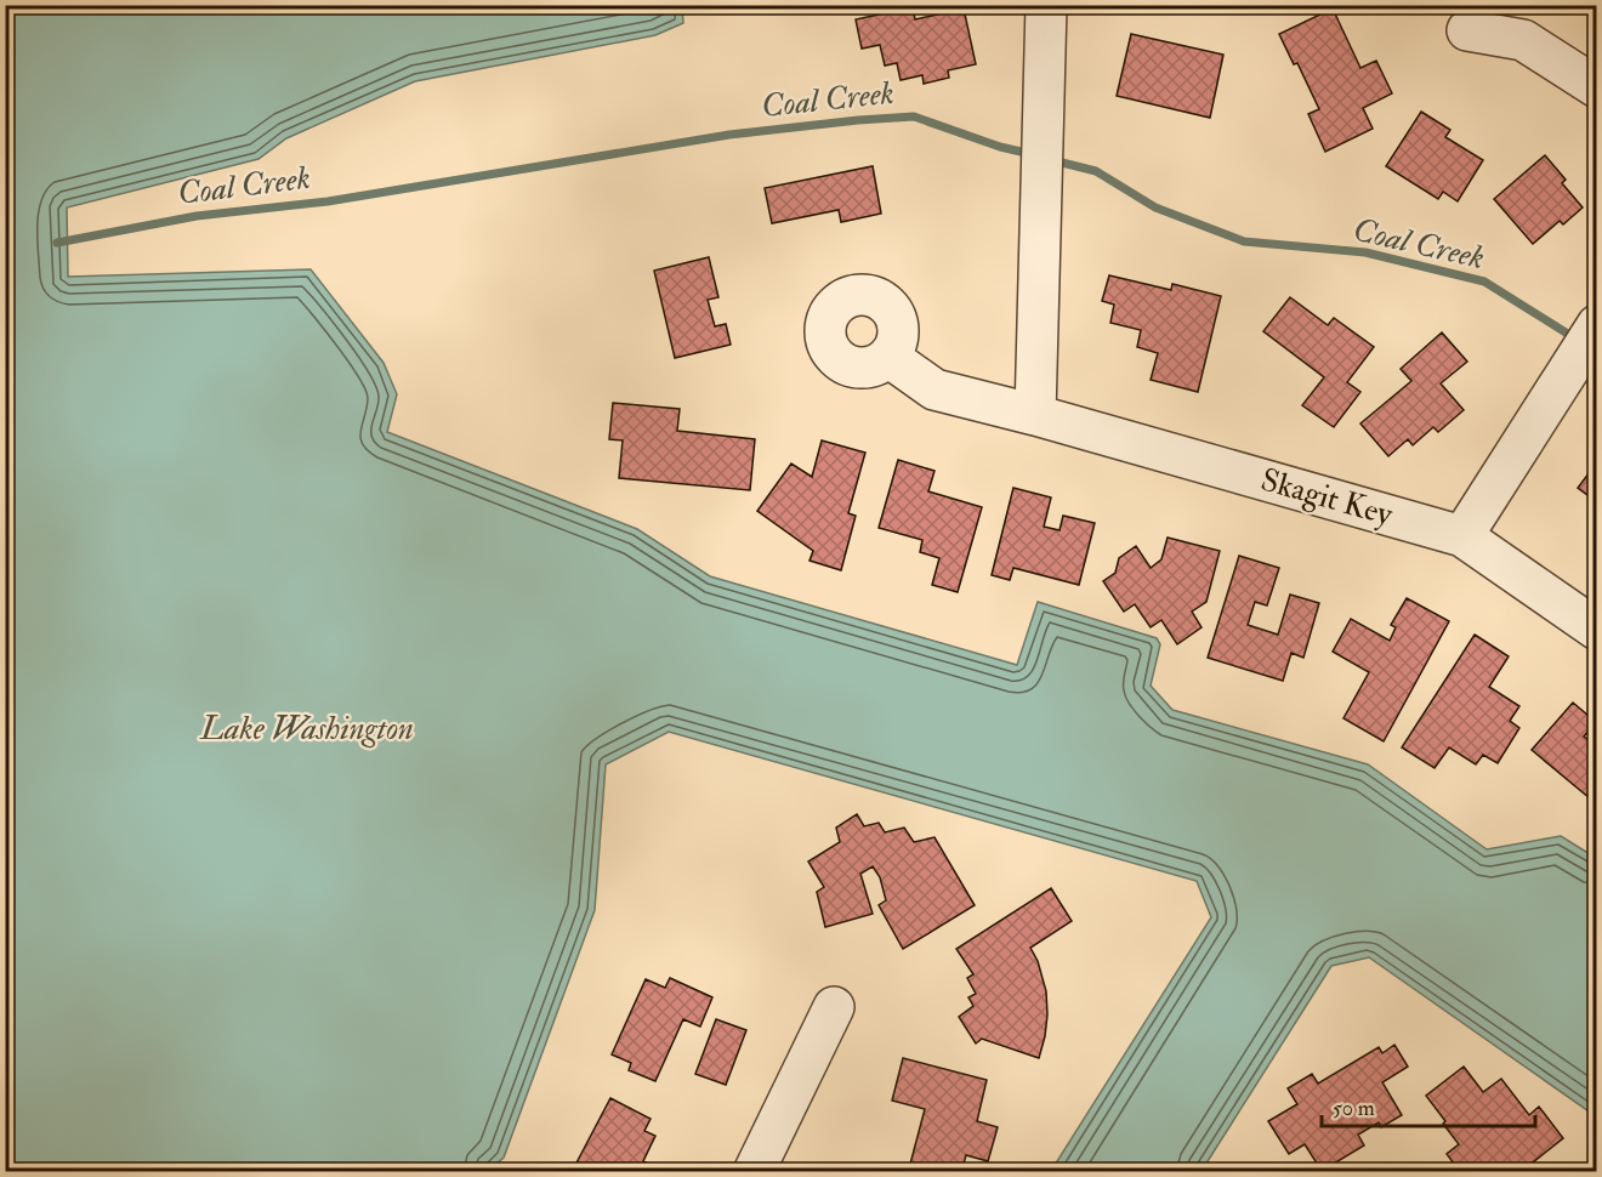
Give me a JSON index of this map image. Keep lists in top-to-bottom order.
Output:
{
  "streets": {
    "street": ["Skagit Key"]
  },
  "water": ["Coal Creek", "Lake Washington"],
  "scale_bar": "50 m"
}
